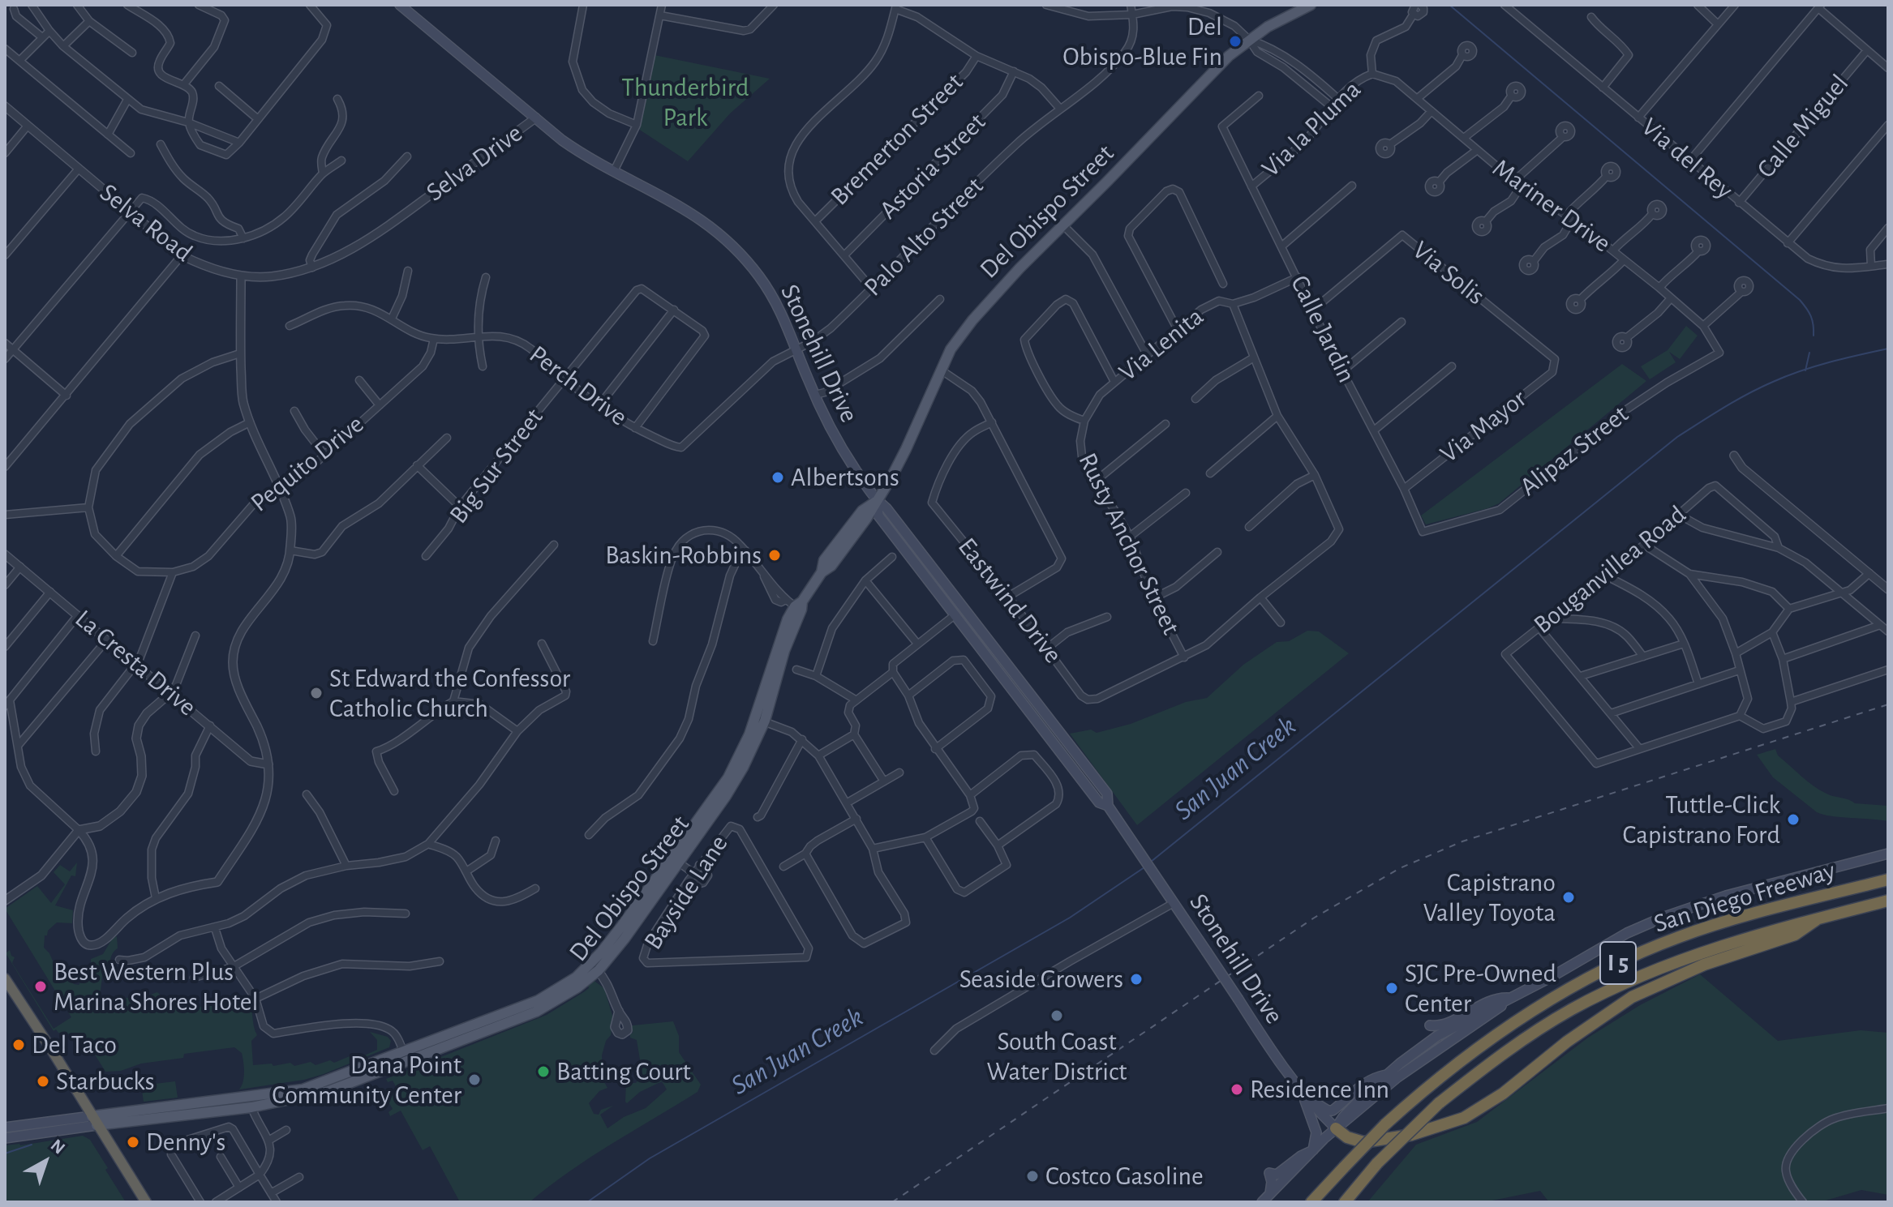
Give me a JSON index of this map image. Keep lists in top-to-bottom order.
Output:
{
  "streets": {
    "highway": ["San Diego Freeway", "I 5"],
    "main road": ["Del Obispo Street", "Stonehill Drive"],
    "street": [
      "Calle Miguel",
      "Via la Pluma",
      "Bremerton Street",
      "Via del Rey",
      "Selva Drive",
      "Astoria Street",
      "Mariner Drive",
      "Selva Road",
      "Palo Alto Street",
      "Via Solis",
      "Calle Jardin",
      "Via Lenita",
      "Perch Drive",
      "Via Mayor",
      "Alipaz Street",
      "Pequito Drive",
      "Big Sur Street",
      "Rusty Anchor Street",
      "Bouganvillea Road",
      "Eastwind Drive",
      "La Cresta Drive",
      "Bayside Lane"
    ]
  },
  "crossings": [
    ["Calle Miguel", "Via del Rey"],
    ["Via la Pluma", "Mariner Drive"],
    ["Via la Pluma", "Calle Jardin"],
    ["Selva Drive", "Selva Road"],
    ["Selva Drive", "Stonehill Drive"],
    ["Mariner Drive", "Alipaz Street"],
    ["Del Obispo Street", "Stonehill Drive"],
    ["Palo Alto Street", "Stonehill Drive"],
    ["Palo Alto Street", "Perch Drive"],
    ["Via Solis", "Calle Jardin"],
    ["Via Solis", "Via Mayor"],
    ["Calle Jardin", "Via Lenita"],
    ["Calle Jardin", "Via Mayor"],
    ["Calle Jardin", "Alipaz Street"],
    ["Via Lenita", "Rusty Anchor Street"],
    ["Perch Drive", "Pequito Drive"],
    ["Perch Drive", "Big Sur Street"],
    ["Rusty Anchor Street", "Eastwind Drive"]
  ],
  "water": ["San Juan Creek"],
  "parks": ["Thunderbird Park"],
  "places": [
    "Del Obispo-Blue Fin",
    "Albertsons",
    "Baskin-Robbins",
    "St Edward the Confessor Catholic Church",
    "Tuttle-Click Capistrano Ford",
    "Capistrano Valley Toyota",
    "Seaside Growers",
    "Best Western Plus Marina Shores Hotel",
    "SJC Pre-Owned Center",
    "South Coast Water District",
    "Del Taco",
    "Batting Court",
    "Dana Point Community Center",
    "Starbucks",
    "Residence Inn",
    "Denny's",
    "Costco Gasoline"
  ],
  "north": "top right"
}
